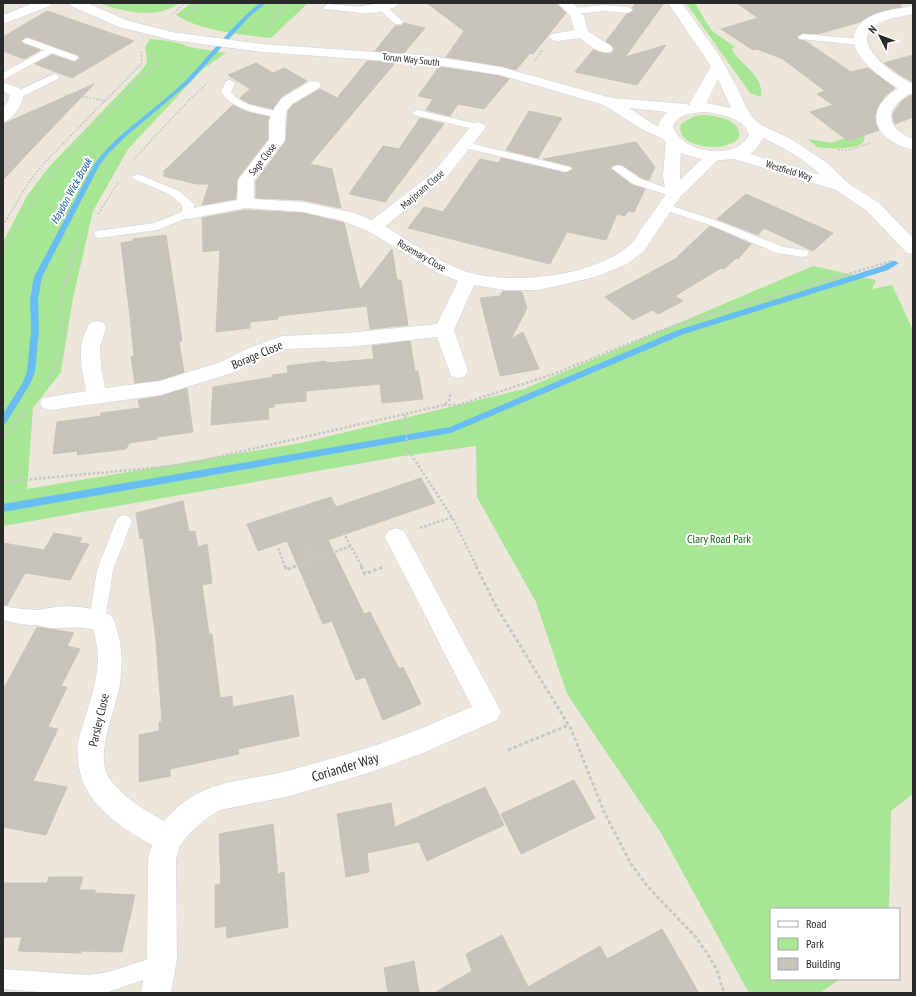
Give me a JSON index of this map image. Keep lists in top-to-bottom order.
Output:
{
  "streets": {
    "street": [
      "Torun Way South",
      "Sage Close",
      "Westfield Way",
      "Marjoram Close",
      "Rosemary Close",
      "Borage Close",
      "Parsley Close",
      "Coriander Way"
    ]
  },
  "crossings": [
    ["Torun Way South", "Westfield Way"],
    ["Sage Close", "Rosemary Close"],
    ["Westfield Way", "Rosemary Close"],
    ["Marjoram Close", "Rosemary Close"],
    ["Parsley Close", "Coriander Way"]
  ],
  "water": ["Haydon Wick Brook"],
  "parks": ["Clary Road Park"],
  "legend": ["Road", "Park", "Building"],
  "north": "top left"
}
